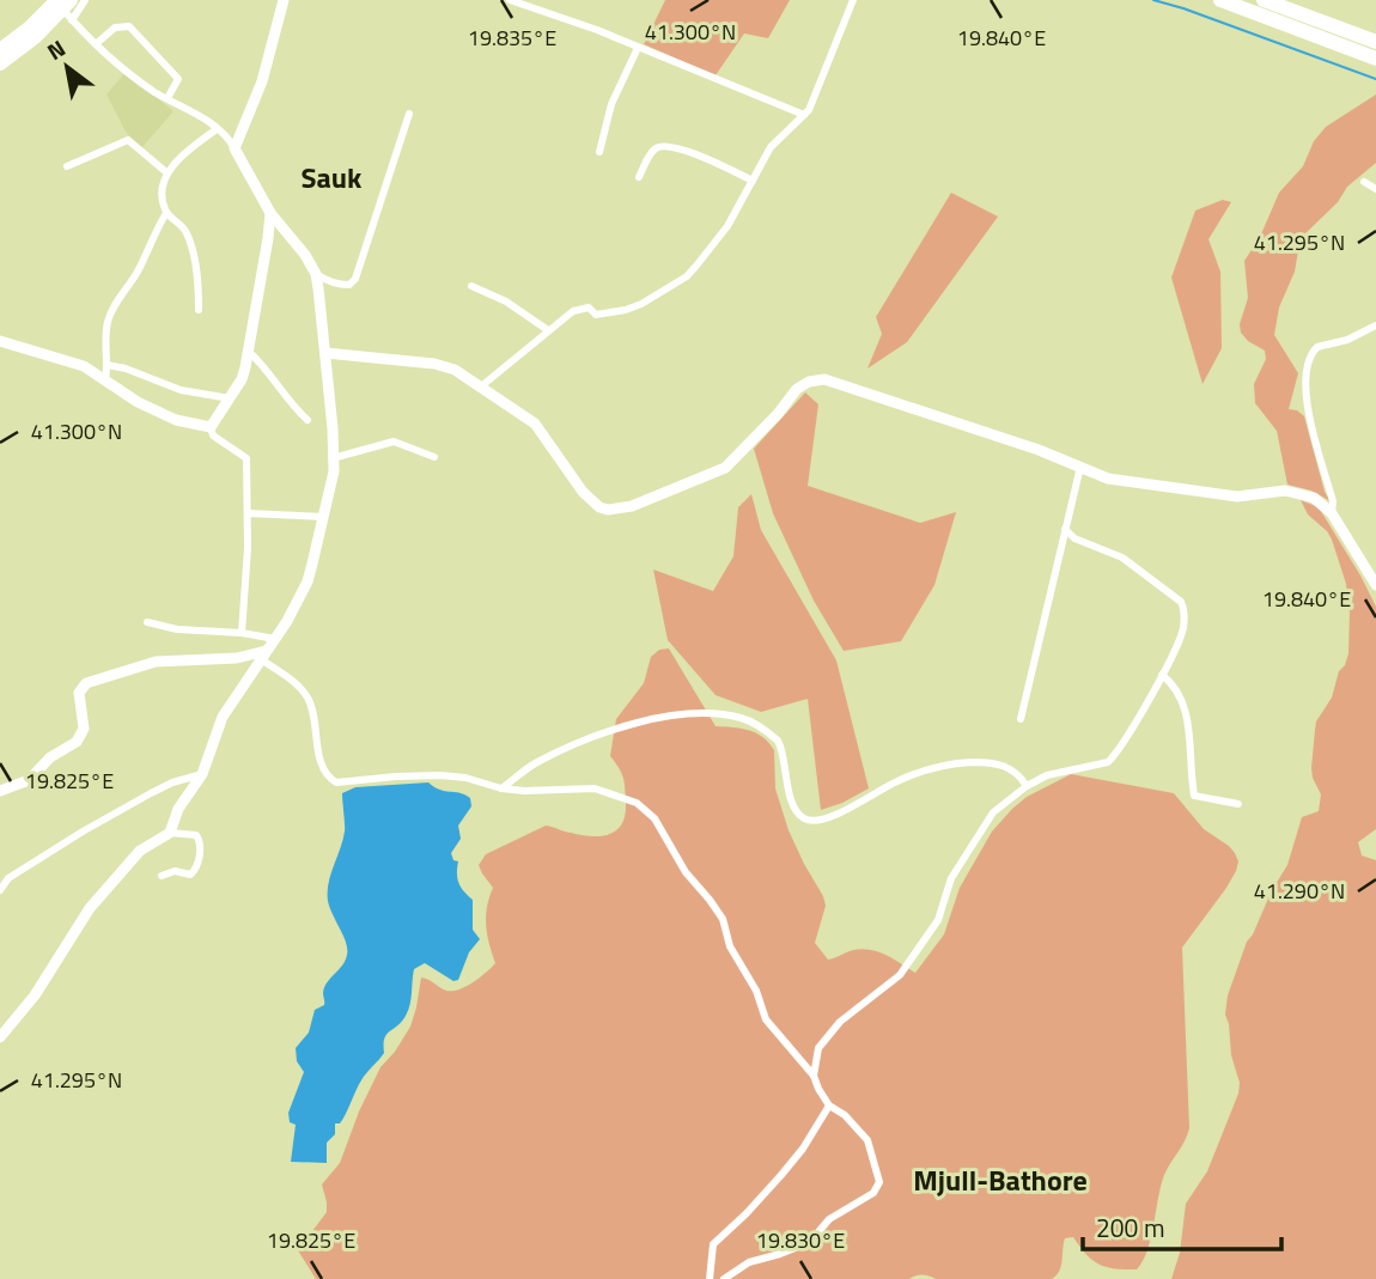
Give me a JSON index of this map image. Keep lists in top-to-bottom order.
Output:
{
  "districts": ["Sauk", "Mjull-Bathore"],
  "scale_bar": "200 m",
  "north": "top left",
  "coordinates": [
    "41.300°N",
    "19.835°E",
    "19.840°E",
    "41.295°N",
    "19.825°E",
    "41.290°N",
    "19.830°E"
  ]
}
